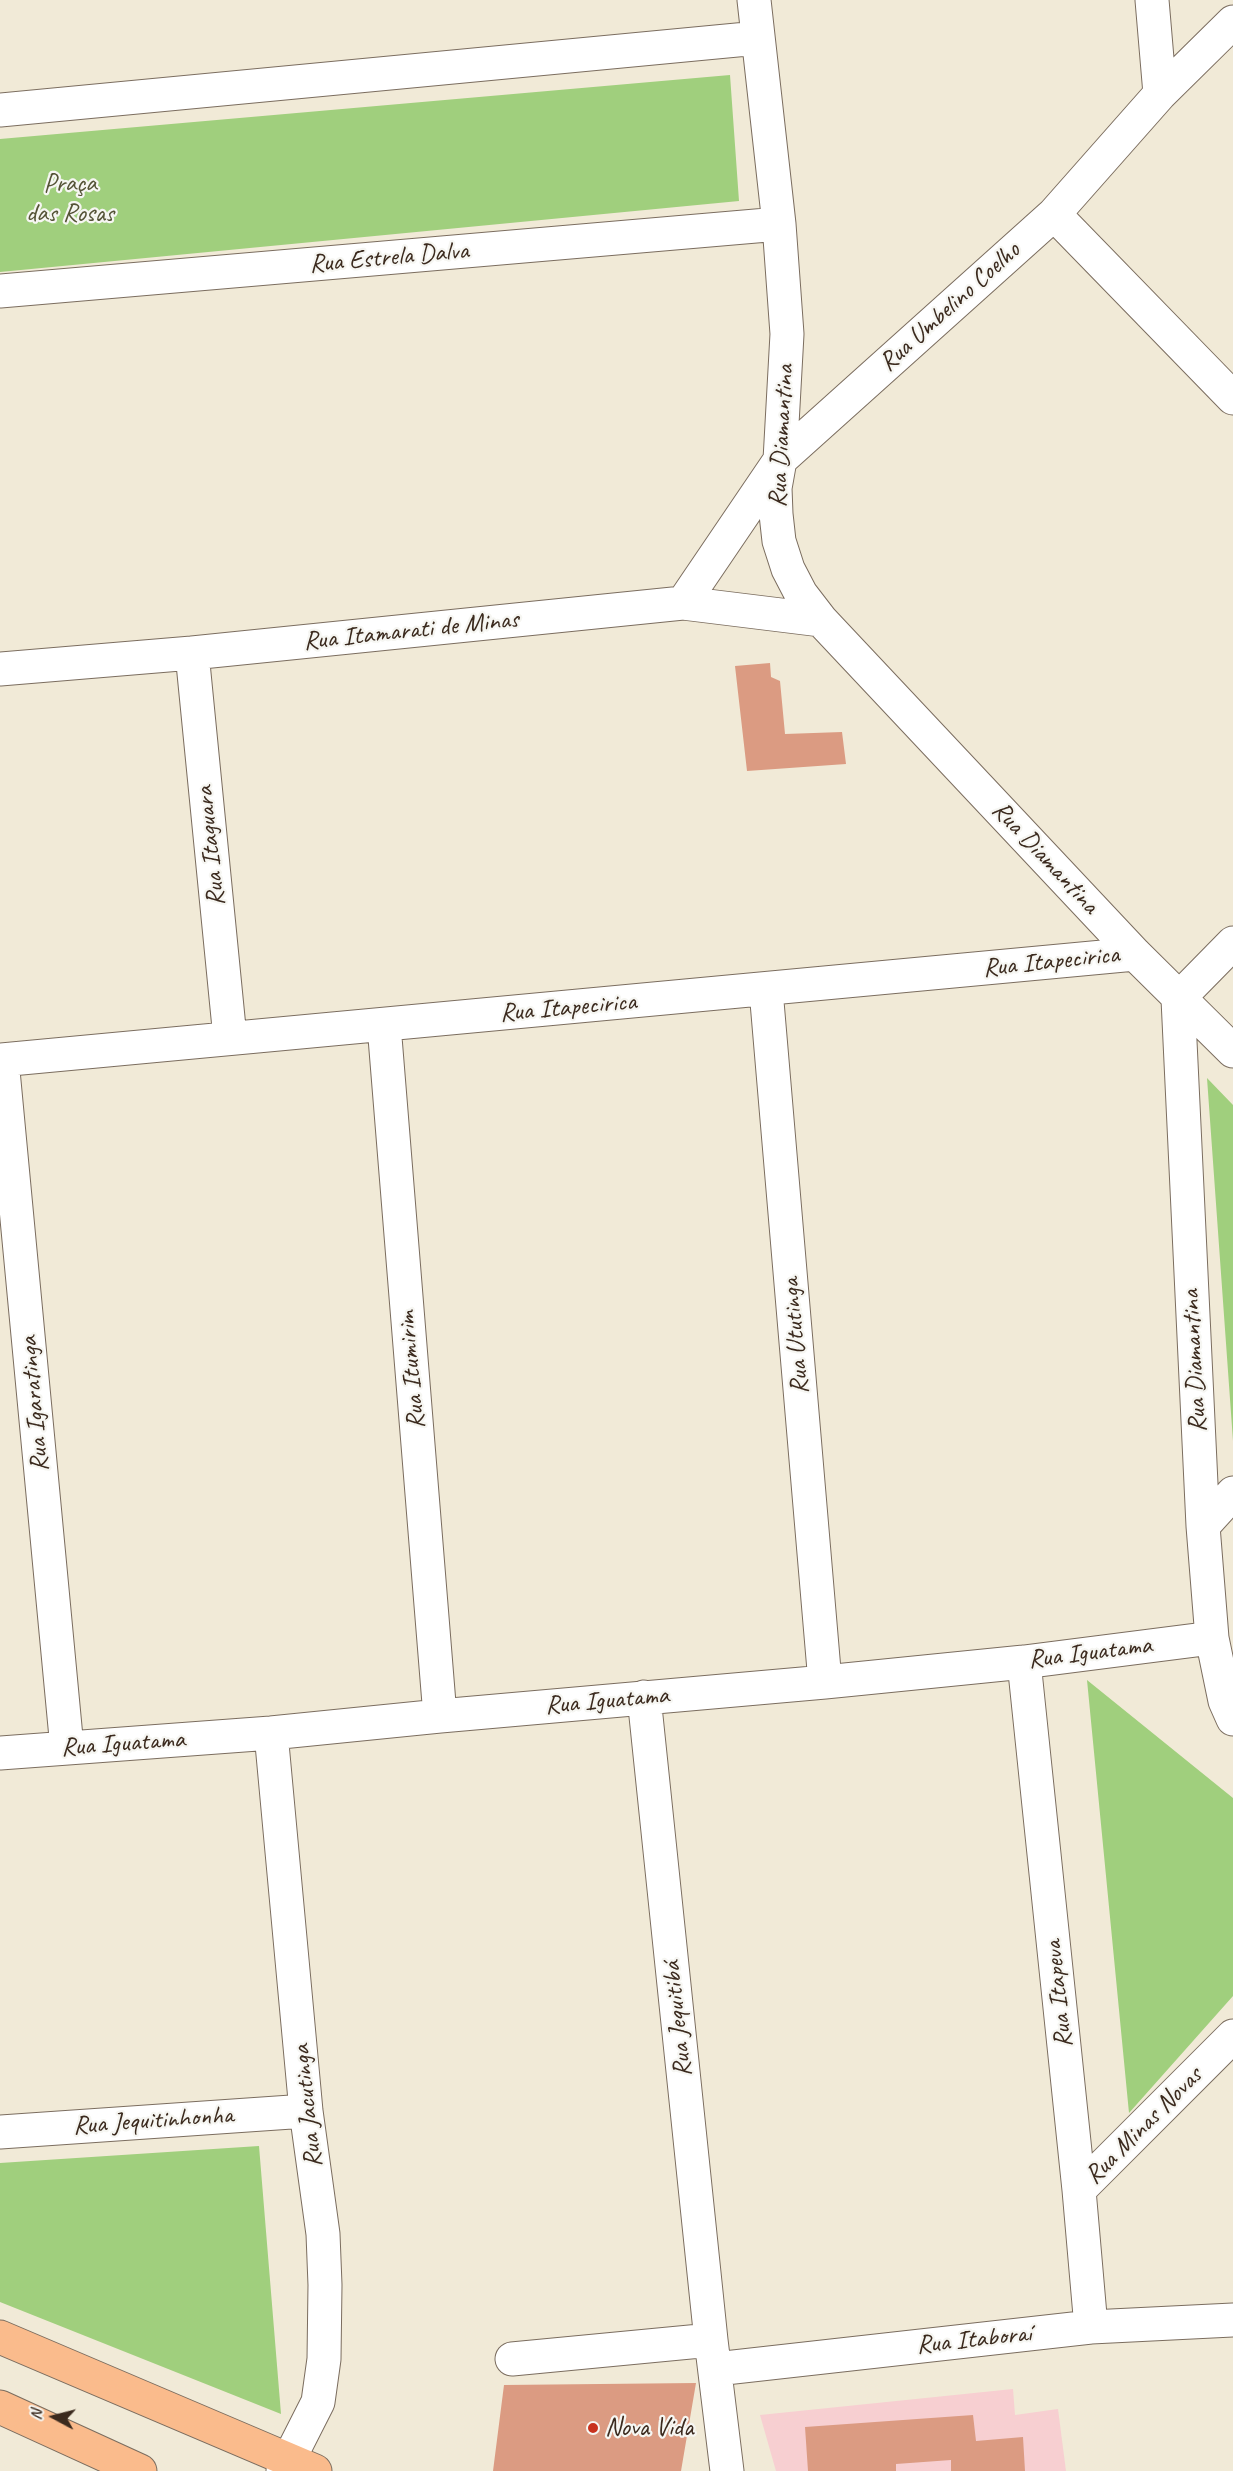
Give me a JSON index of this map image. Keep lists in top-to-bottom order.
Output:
{
  "streets": {
    "street": [
      "Rua Estrela Dalva",
      "Rua Umbelino Coelho",
      "Rua Diamantina",
      "Rua Itamarati de Minas",
      "Rua Itaguara",
      "Rua Itapecirica",
      "Rua Ututinga",
      "Rua Itumirim",
      "Rua Igaratinga",
      "Rua Iguatama",
      "Rua Itapeva",
      "Rua Jequitibá",
      "Rua Jacutinga",
      "Rua Jequitinhonha",
      "Rua Minas Novas",
      "Rua Itaboraí"
    ]
  },
  "crossings": [
    ["Rua Estrela Dalva", "Rua Diamantina"],
    ["Rua Umbelino Coelho", "Rua Diamantina"],
    ["Rua Umbelino Coelho", "Rua Itamarati de Minas"],
    ["Rua Diamantina", "Rua Itamarati de Minas"],
    ["Rua Diamantina", "Rua Itapecirica"],
    ["Rua Diamantina", "Rua Iguatama"],
    ["Rua Itamarati de Minas", "Rua Itaguara"],
    ["Rua Itaguara", "Rua Itapecirica"],
    ["Rua Itapecirica", "Rua Ututinga"],
    ["Rua Itapecirica", "Rua Itumirim"],
    ["Rua Itapecirica", "Rua Igaratinga"],
    ["Rua Ututinga", "Rua Iguatama"],
    ["Rua Itumirim", "Rua Iguatama"],
    ["Rua Igaratinga", "Rua Iguatama"],
    ["Rua Iguatama", "Rua Itapeva"],
    ["Rua Iguatama", "Rua Jequitibá"],
    ["Rua Iguatama", "Rua Jacutinga"],
    ["Rua Itapeva", "Rua Minas Novas"],
    ["Rua Itapeva", "Rua Itaboraí"],
    ["Rua Jequitibá", "Rua Itaboraí"],
    ["Rua Jacutinga", "Rua Jequitinhonha"]
  ],
  "parks": ["Praça das Rosas"],
  "places": ["Nova Vida"],
  "north": "left"
}
